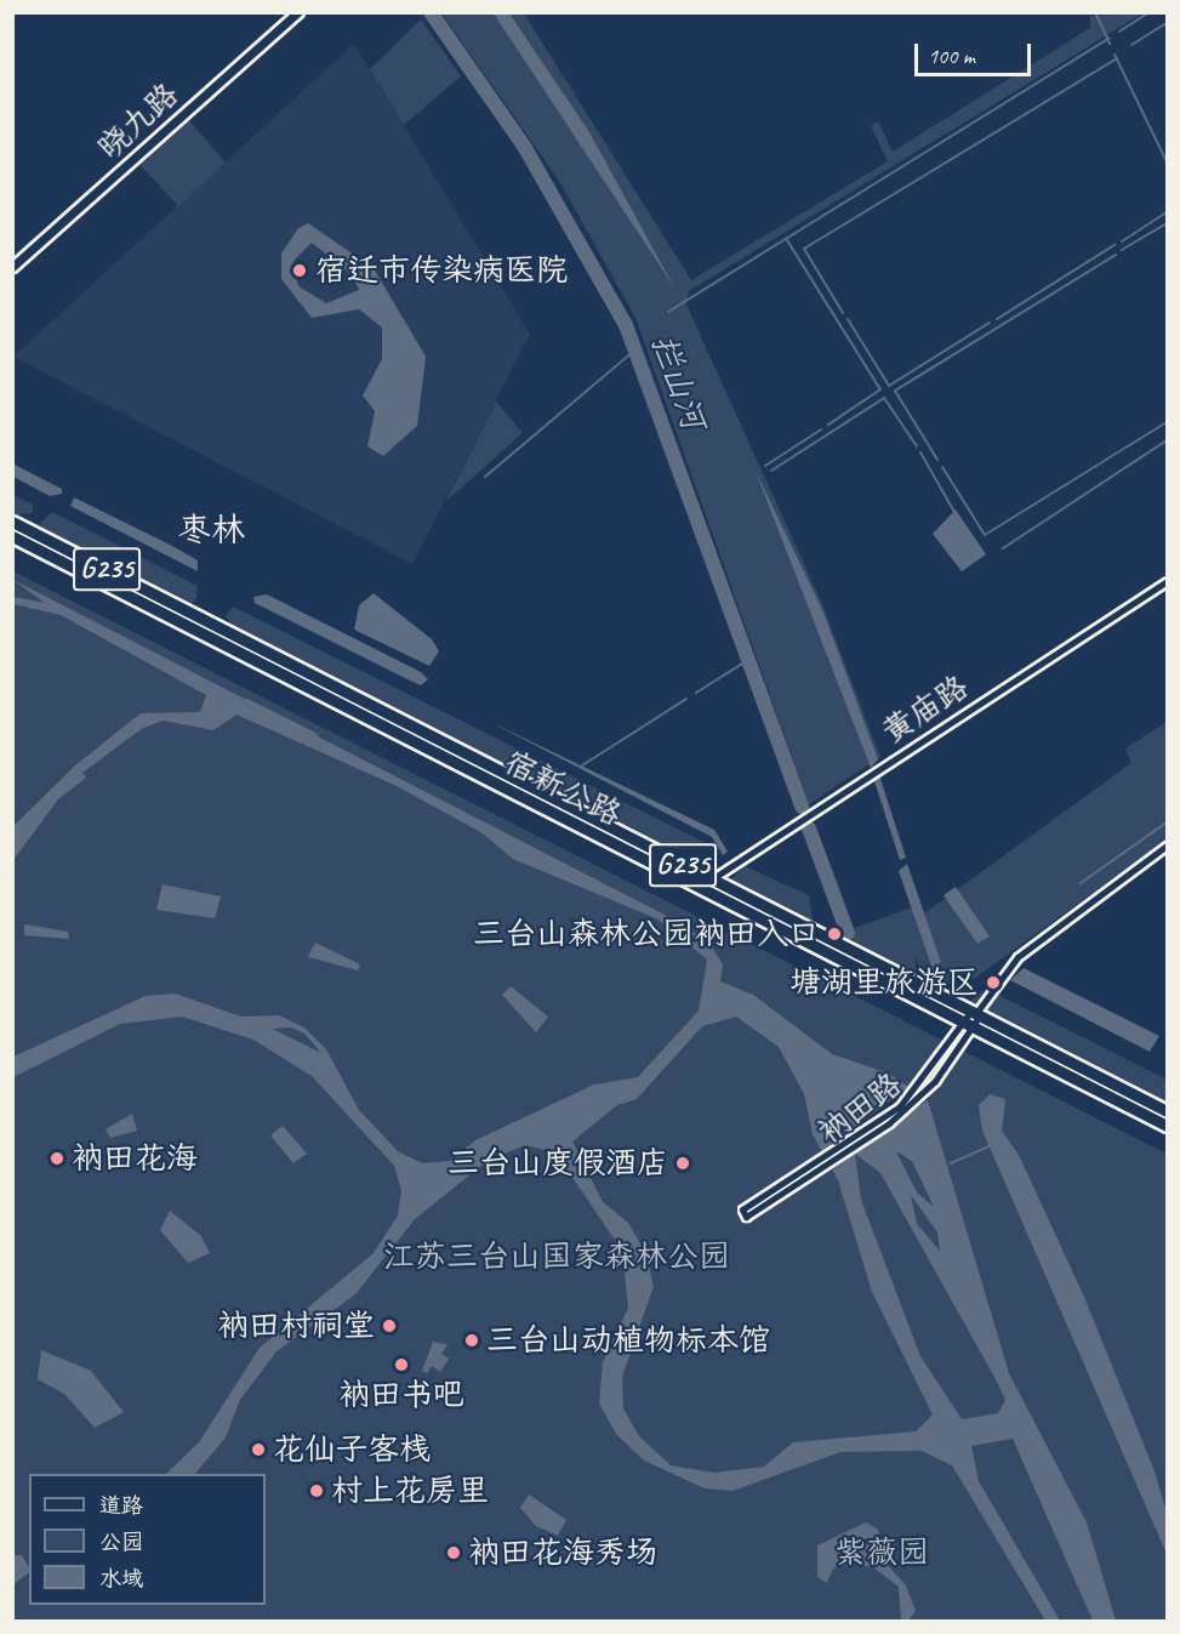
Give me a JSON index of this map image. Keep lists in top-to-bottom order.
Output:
{
  "streets": {
    "highway": ["G235", "宿新公路"],
    "street": ["晓九路", "黄庙路", "衲田路"]
  },
  "crossings": [
    ["黄庙路", "宿新公路"],
    ["宿新公路", "衲田路"]
  ],
  "districts": ["枣林"],
  "water": ["拦山河"],
  "parks": ["江苏三台山国家森林公园", "紫薇园"],
  "places": [
    "宿迁市传染病医院",
    "三台山森林公园衲田入口",
    "塘湖里旅游区",
    "衲田花海",
    "三台山度假酒店",
    "衲田村祠堂",
    "三台山动植物标本馆",
    "衲田书吧",
    "花仙子客栈",
    "村上花房里",
    "衲田花海秀场"
  ],
  "legend": ["道路", "公园", "水域"],
  "scale_bar": "100 m"
}
